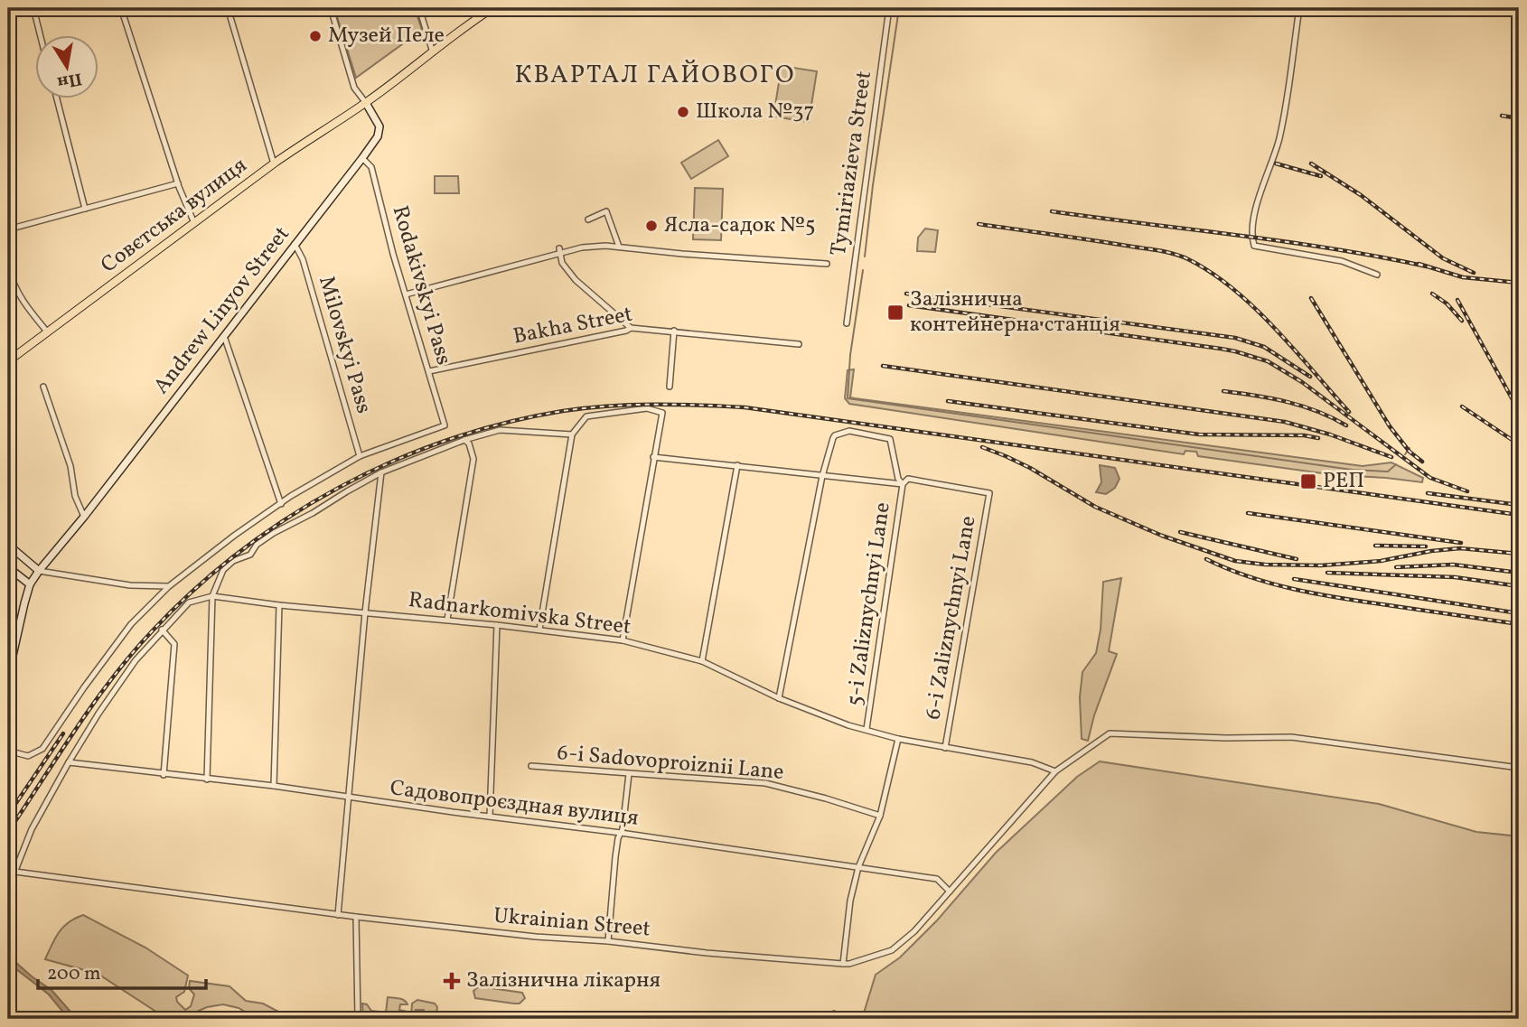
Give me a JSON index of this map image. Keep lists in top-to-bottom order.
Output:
{
  "streets": {
    "main road": ["Совєтська вулиця"],
    "street": [
      "Tymiriazieva Street",
      "Rodakivskyi Pass",
      "Andrew Linyov Street",
      "Bakha Street",
      "Milovskyi Pass",
      "5-i Zaliznychnyi Lane",
      "Radnarkomivska Street",
      "6-i Zaliznychnyi Lane",
      "6-i Sadovoproiznii Lane",
      "Садовопроєздная вулиця",
      "Ukrainian Street"
    ]
  },
  "crossings": [
    ["Совєтська вулиця", "Andrew Linyov Street"],
    ["Rodakivskyi Pass", "Andrew Linyov Street"],
    ["Rodakivskyi Pass", "Bakha Street"],
    ["Rodakivskyi Pass", "Milovskyi Pass"],
    ["Andrew Linyov Street", "Milovskyi Pass"],
    ["5-i Zaliznychnyi Lane", "Radnarkomivska Street"],
    ["5-i Zaliznychnyi Lane", "6-i Zaliznychnyi Lane"],
    ["Radnarkomivska Street", "6-i Zaliznychnyi Lane"],
    ["Radnarkomivska Street", "Ukrainian Street"],
    ["Садовопроєздная вулиця", "Ukrainian Street"]
  ],
  "districts": ["КВАРТАЛ ГАЙОВОГО"],
  "places": {
    "other": ["Музей Пеле", "Школа №37", "Ясла-садок №5"],
    "transit": ["Залізнична контейнерна станція", "РЕП"],
    "health": ["Залізнична лікарня"]
  },
  "scale_bar": "200 m",
  "north": "bottom"
}
